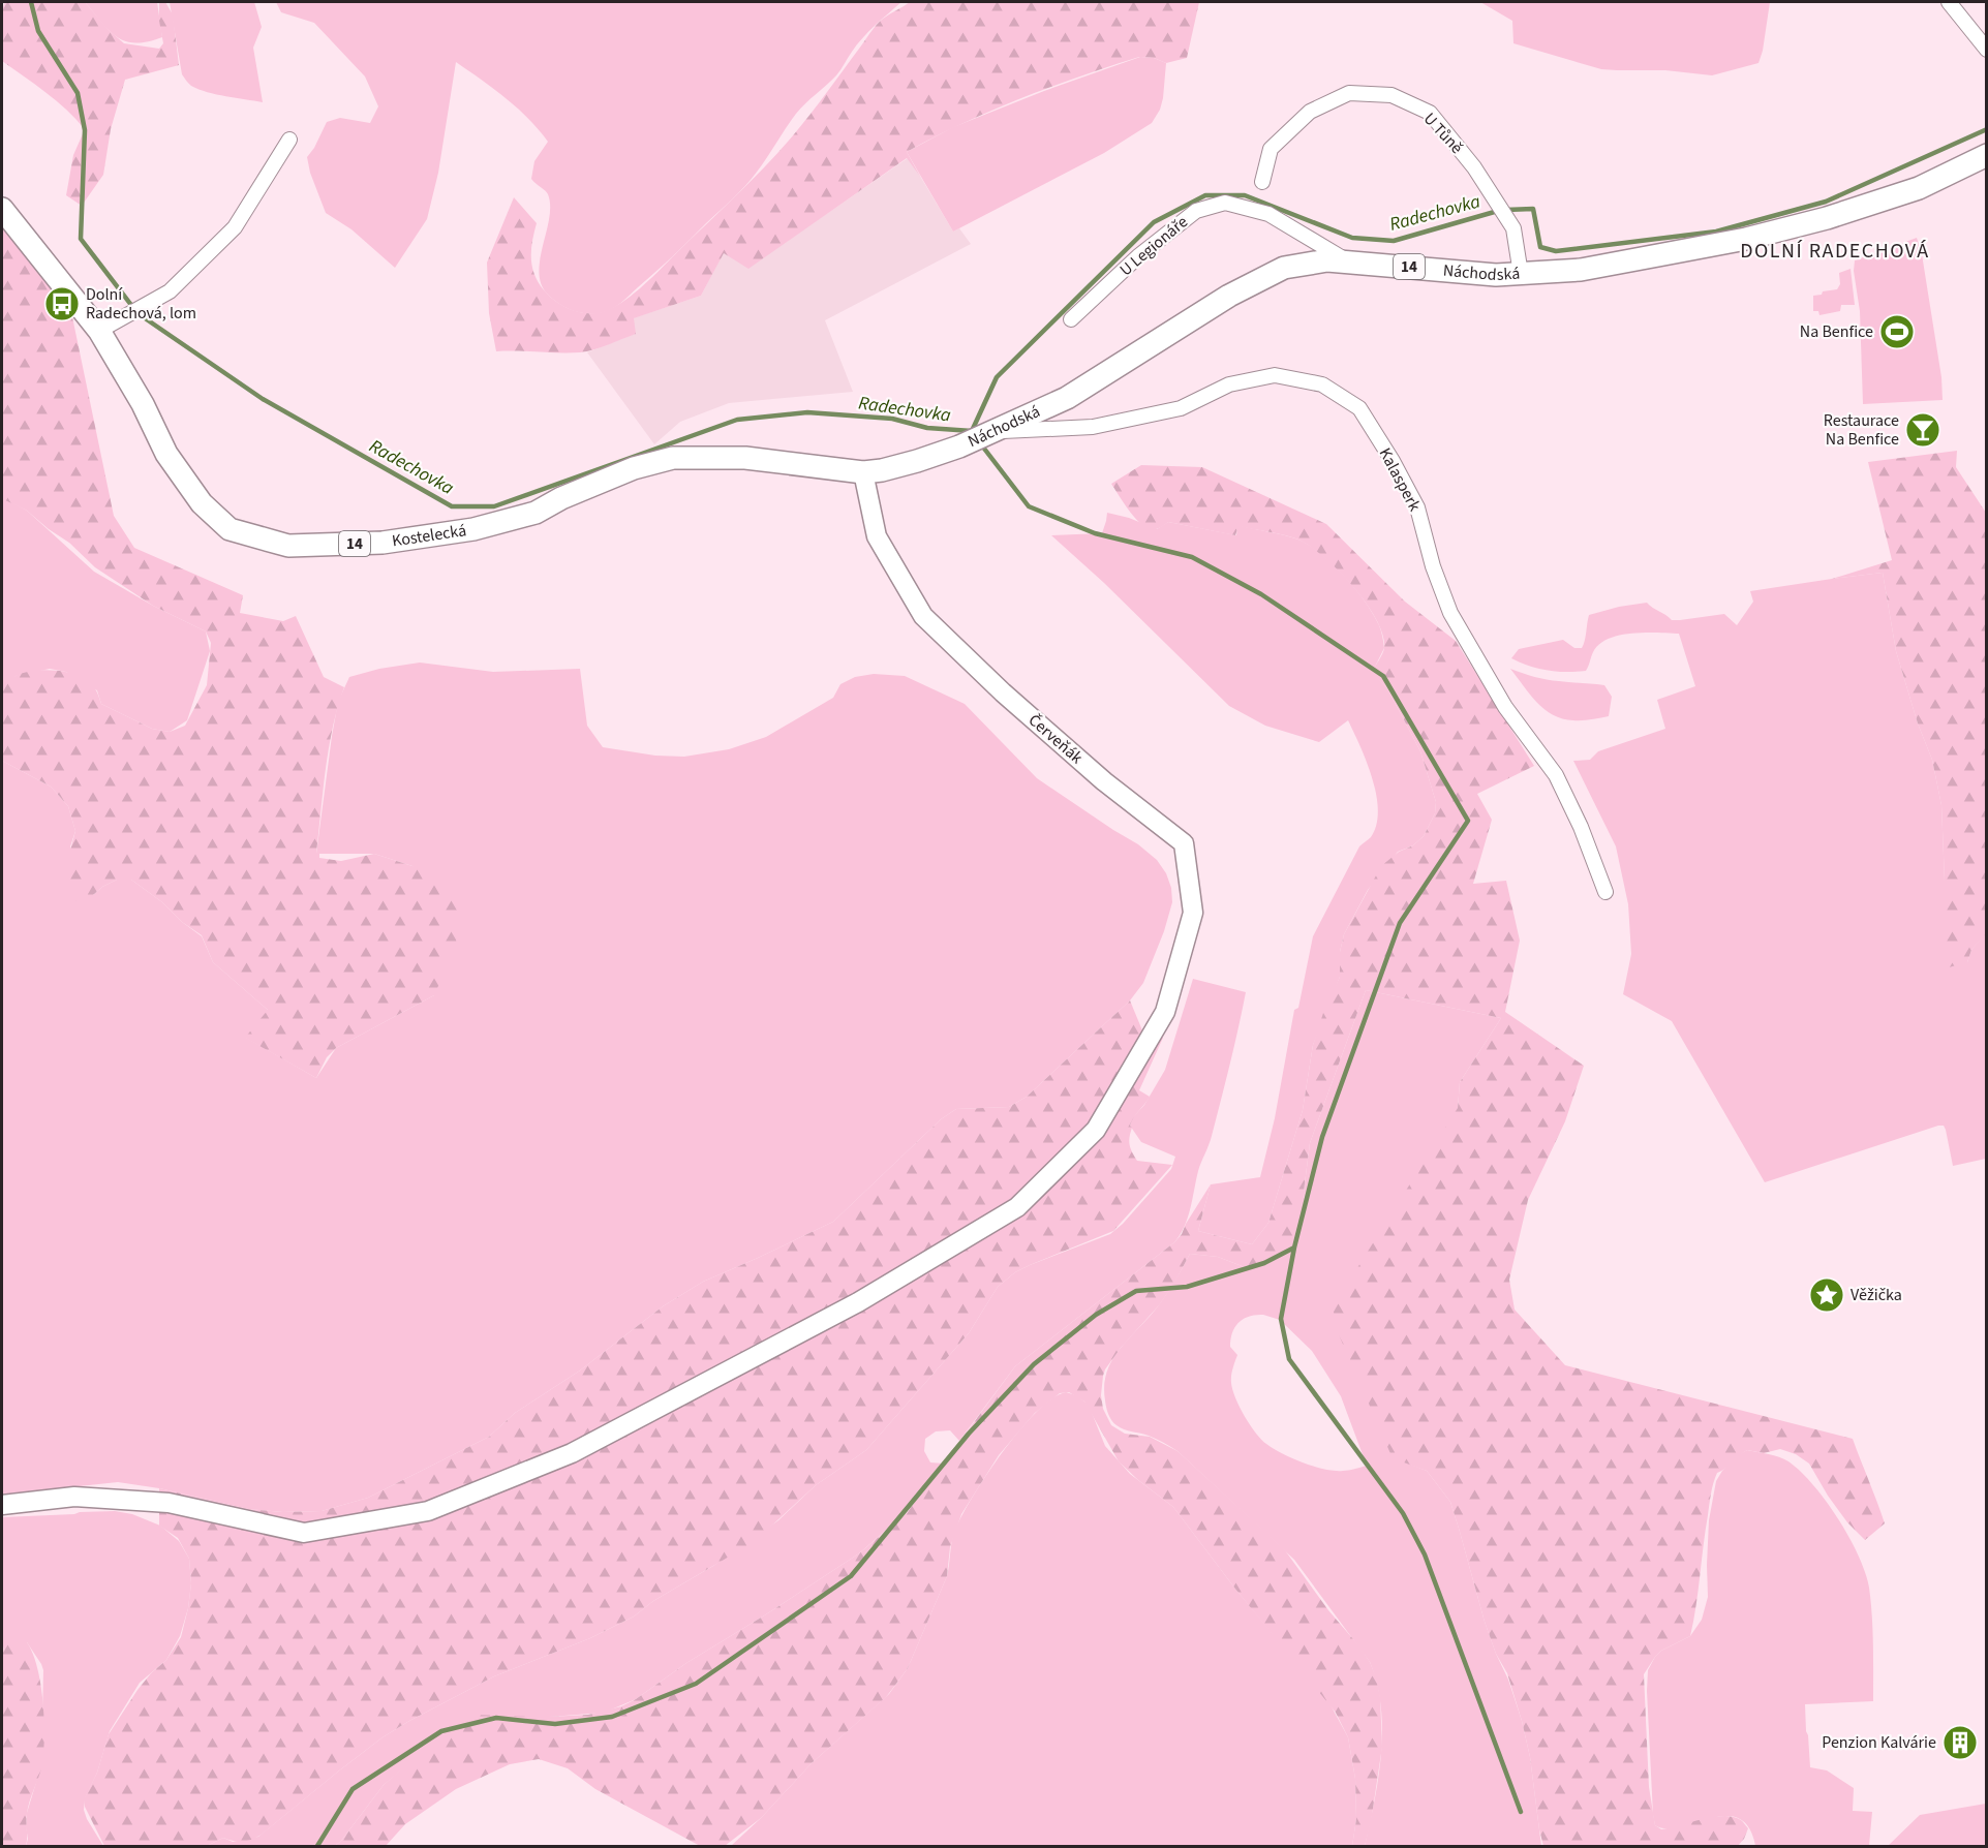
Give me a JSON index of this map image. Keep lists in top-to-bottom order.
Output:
{
  "streets": {
    "main road": ["14", "Náchodská", "Kostelecká"],
    "street": [
      "U Tůně",
      "U Legionáře",
      "Kalasperk",
      "Červeňák"
    ]
  },
  "crossings": [
    ["U Tůně", "Náchodská"],
    ["U Legionáře", "Náchodská"],
    ["Náchodská", "Kalasperk"],
    ["Náchodská", "Kostelecká"],
    ["Náchodská", "Červeňák"],
    ["Kostelecká", "Červeňák"]
  ],
  "districts": ["DOLNÍ RADECHOVÁ"],
  "water": ["Radechovka"],
  "places": {
    "bus stop": ["Dolní Radechová, lom"],
    "sports": ["Na Benfice"],
    "bar": ["Restaurace Na Benfice"],
    "place": ["Věžička"],
    "building": ["Penzion Kalvárie"]
  }
}
